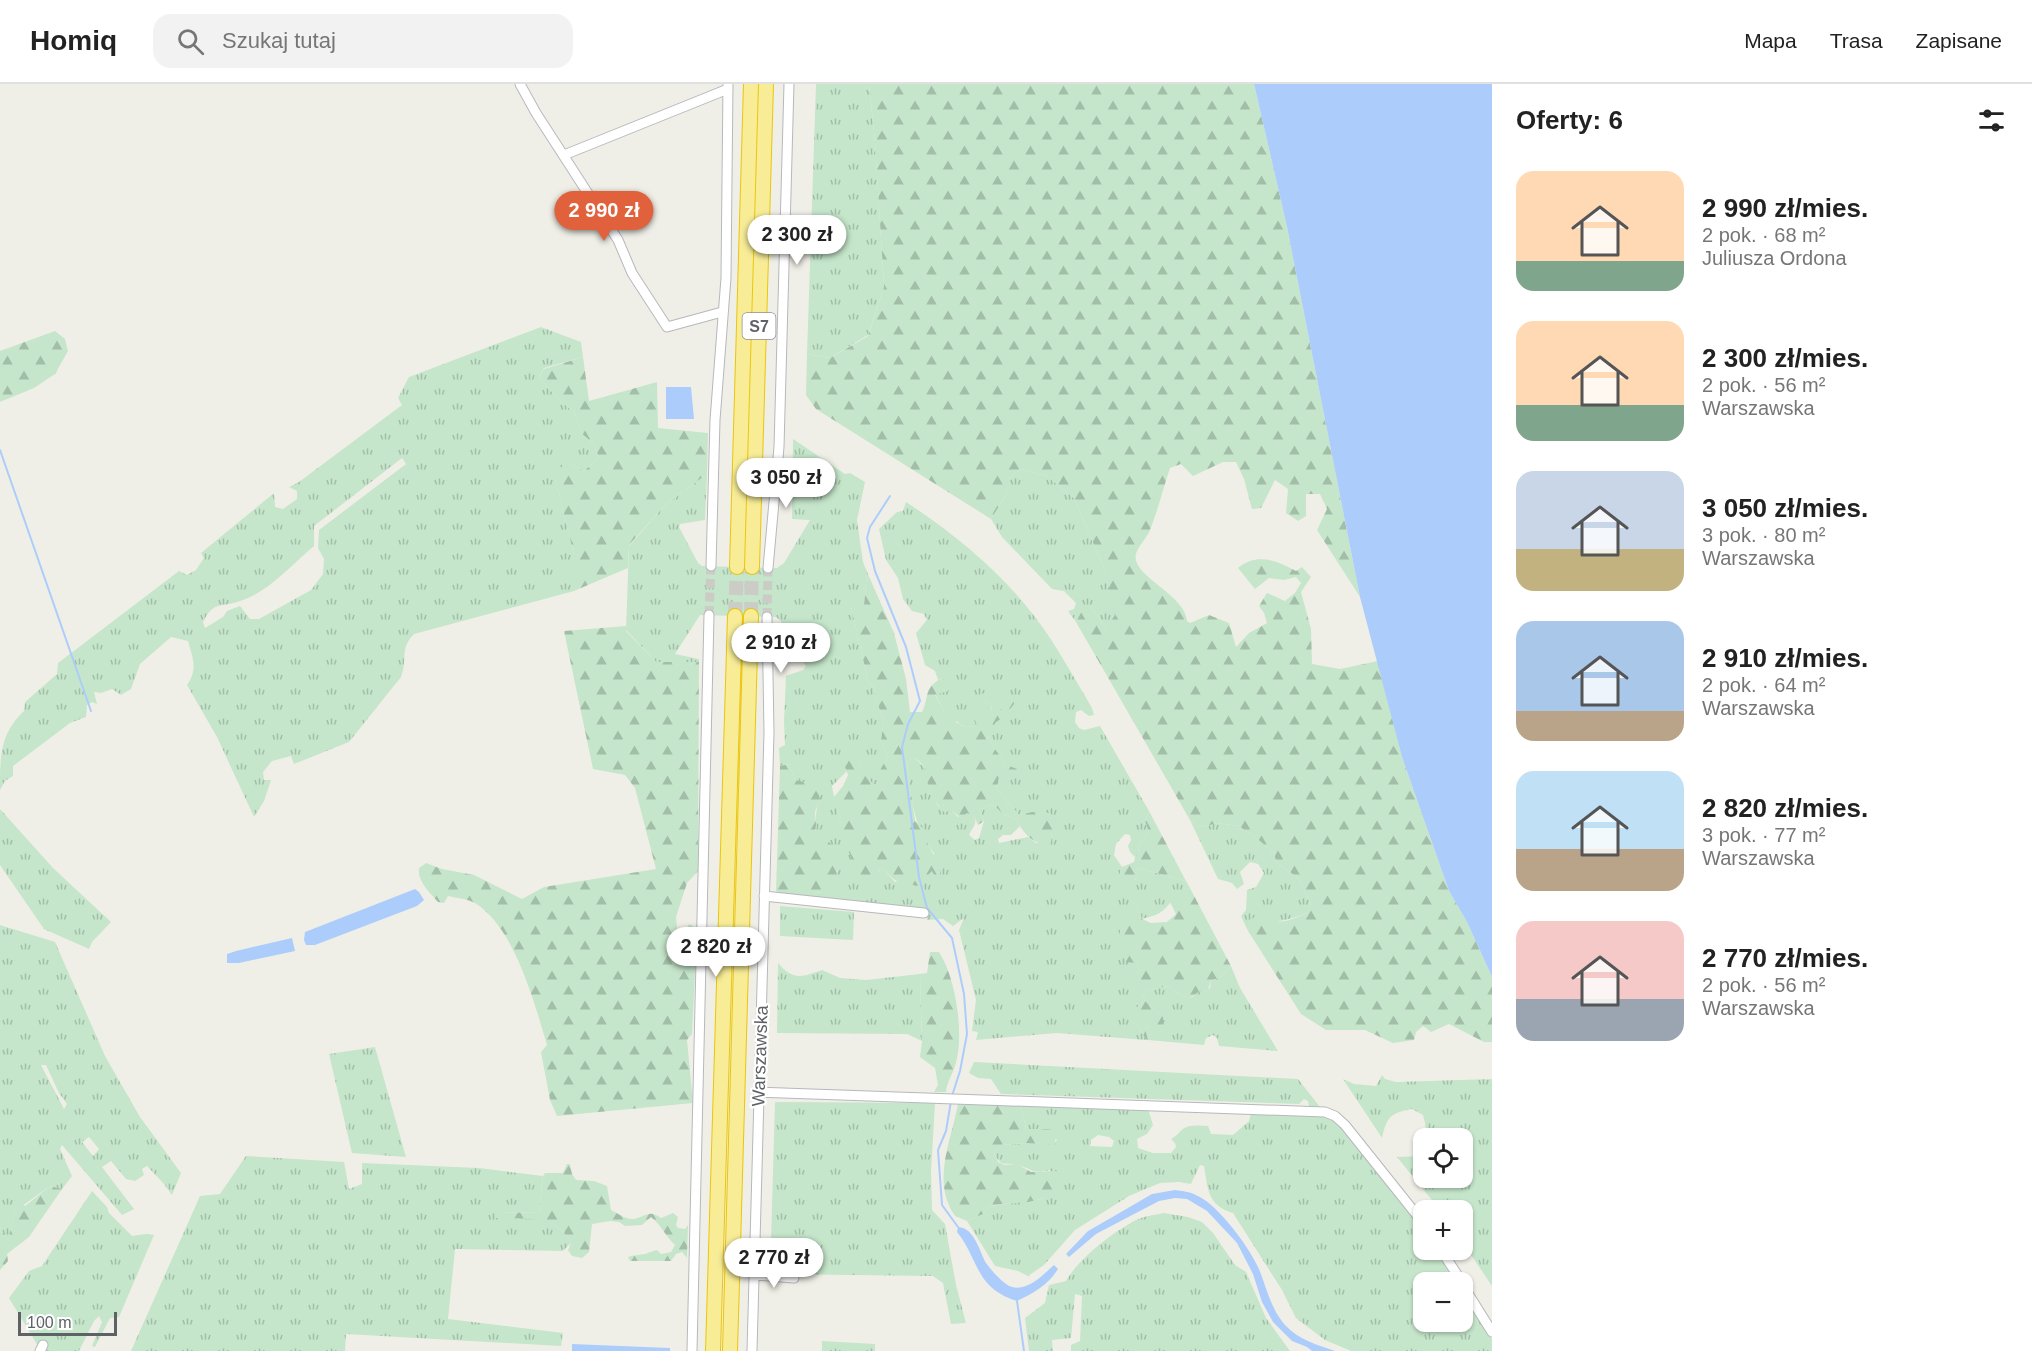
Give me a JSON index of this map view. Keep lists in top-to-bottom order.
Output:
{
  "streets": {
    "highway": ["S7"],
    "street": ["Warszawska"]
  },
  "scale_bar": "100 m",
  "page": {
    "header": "Homiq",
    "search": "Szukaj tutaj",
    "nav": ["Mapa", "Trasa", "Zapisane"],
    "heading": "Oferty: 6",
    "list": [
      {
        "name": "2 990 zł/mies.",
        "note": "2 pok. · 68 m² · Juliusza Ordona"
      },
      {
        "name": "2 300 zł/mies.",
        "note": "2 pok. · 56 m² · Warszawska"
      },
      {
        "name": "3 050 zł/mies.",
        "note": "3 pok. · 80 m² · Warszawska"
      },
      {
        "name": "2 910 zł/mies.",
        "note": "2 pok. · 64 m² · Warszawska"
      },
      {
        "name": "2 820 zł/mies.",
        "note": "3 pok. · 77 m² · Warszawska"
      },
      {
        "name": "2 770 zł/mies.",
        "note": "2 pok. · 56 m² · Warszawska"
      }
    ],
    "price": [
      "2 990 zł",
      "2 300 zł",
      "3 050 zł",
      "2 910 zł",
      "2 820 zł",
      "2 770 zł"
    ],
    "map_buttons": ["+", "−"],
    "scale": "100 m"
  }
}
